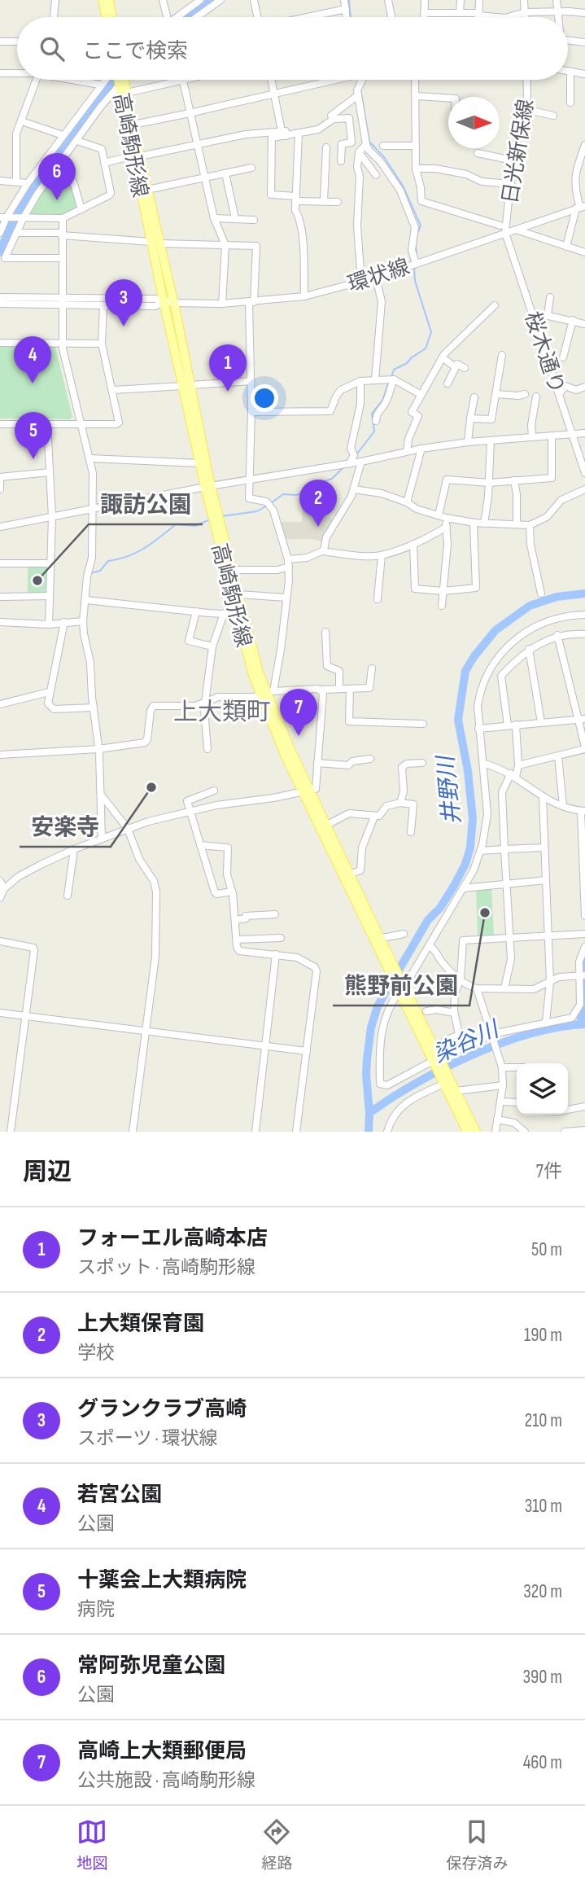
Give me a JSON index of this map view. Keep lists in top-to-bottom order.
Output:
{
  "streets": {
    "main road": ["高崎駒形線"],
    "street": ["日光新保線", "環状線", "桜木通り"]
  },
  "crossings": [
    ["高崎駒形線", "環状線"],
    ["日光新保線", "環状線"],
    ["日光新保線", "桜木通り"],
    ["環状線", "桜木通り"]
  ],
  "districts": ["上大類町"],
  "water": ["井野川", "染谷川"],
  "places": ["諏訪公園", "安楽寺", "熊野前公園"],
  "north": "right",
  "page": {
    "search": "ここで検索",
    "pins": [
      "6",
      "3",
      "4",
      "1",
      "5",
      "2",
      "7"
    ],
    "heading": ["周辺", "7件"],
    "list": [
      {
        "mark": "1",
        "name": "フォーエル高崎本店",
        "note": "スポット · 高崎駒形線",
        "value": "50 m"
      },
      {
        "mark": "2",
        "name": "上大類保育園",
        "note": "学校",
        "value": "190 m"
      },
      {
        "mark": "3",
        "name": "グランクラブ高崎",
        "note": "スポーツ · 環状線",
        "value": "210 m"
      },
      {
        "mark": "4",
        "name": "若宮公園",
        "note": "公園",
        "value": "310 m"
      },
      {
        "mark": "5",
        "name": "十薬会上大類病院",
        "note": "病院",
        "value": "320 m"
      },
      {
        "mark": "6",
        "name": "常阿弥児童公園",
        "note": "公園",
        "value": "390 m"
      },
      {
        "mark": "7",
        "name": "高崎上大類郵便局",
        "note": "公共施設 · 高崎駒形線",
        "value": "460 m"
      }
    ],
    "nav": ["地図", "経路", "保存済み"]
  }
}
